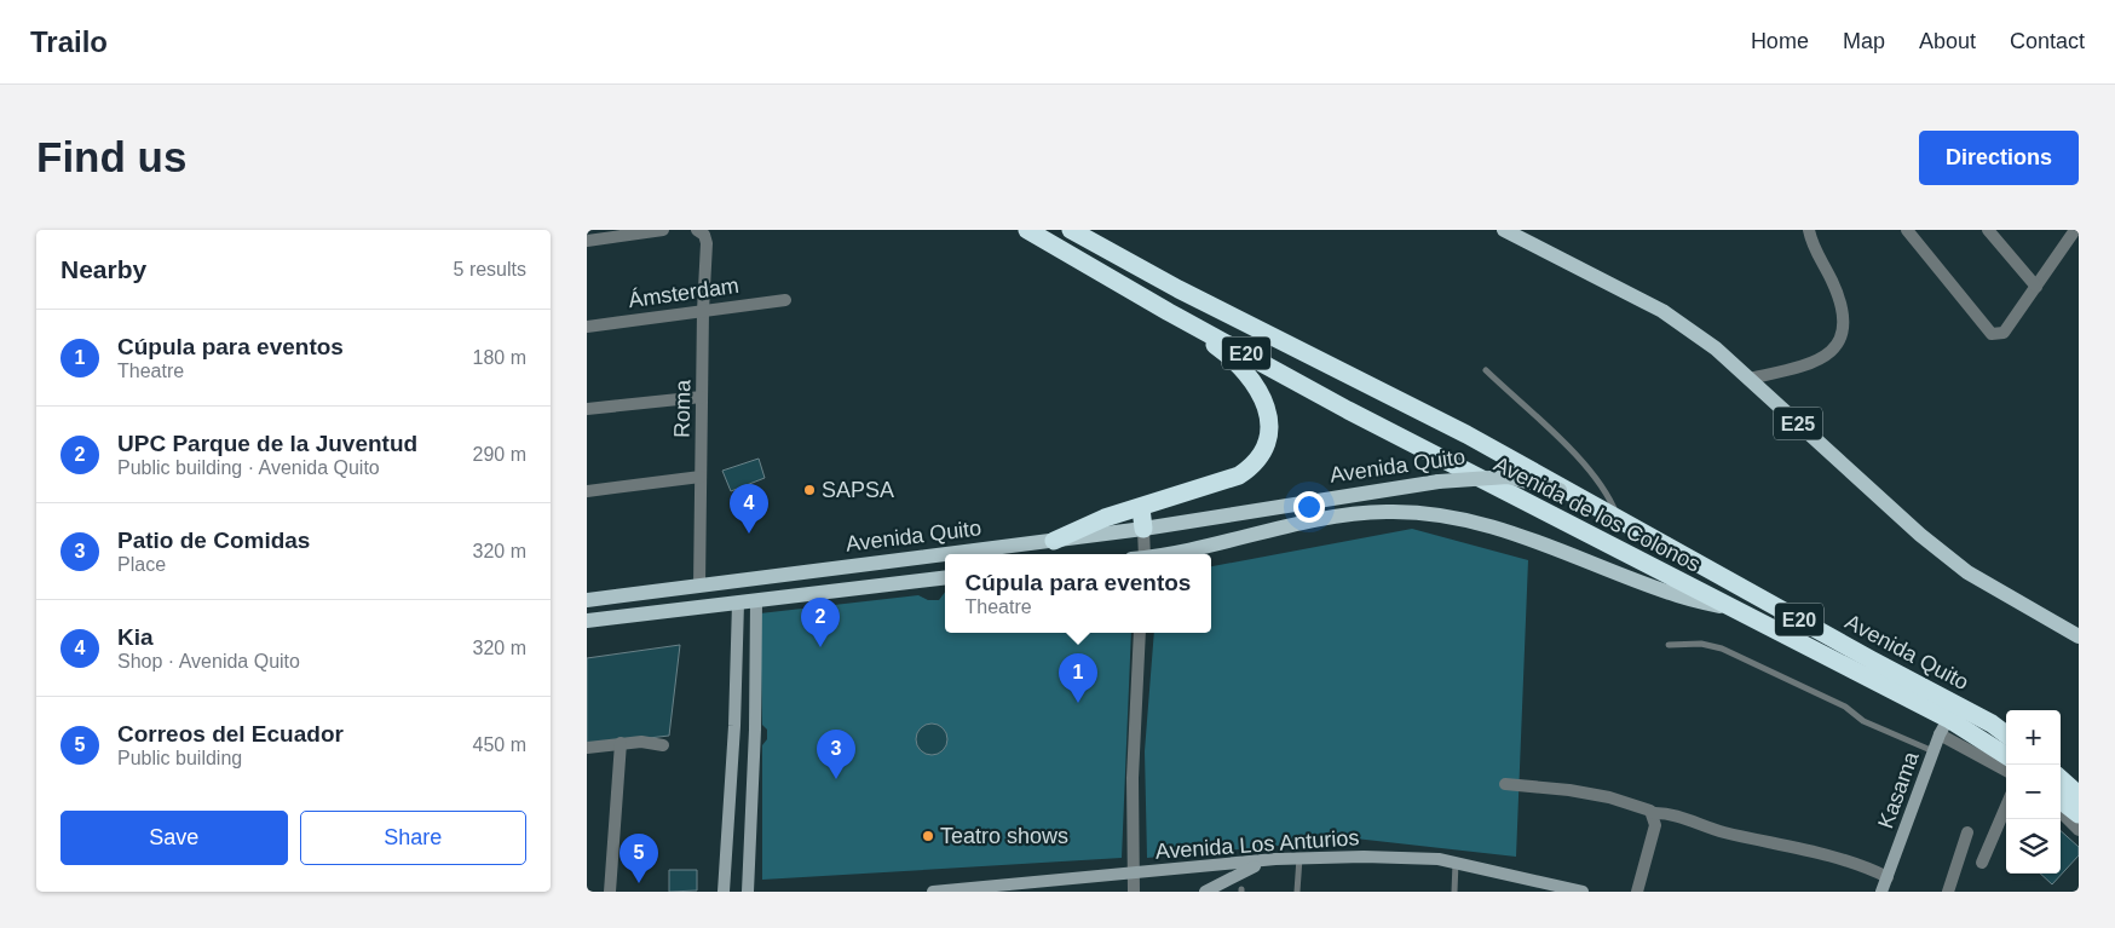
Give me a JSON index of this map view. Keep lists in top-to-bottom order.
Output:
{
  "streets": {
    "highway": ["E20", "Avenida Quito", "Avenida de los Colonos"],
    "main road": ["E25"],
    "street": [
      "Ámsterdam",
      "Roma",
      "Kasama",
      "Avenida Los Anturios"
    ]
  },
  "crossings": [
    ["Ámsterdam", "Roma"],
    ["Roma", "Avenida Quito"],
    ["Avenida Quito", "Avenida de los Colonos"],
    ["Avenida Quito", "Kasama"]
  ],
  "places": ["SAPSA", "Teatro shows"],
  "page": {
    "header": "Trailo",
    "nav": [
      "Home",
      "Map",
      "About",
      "Contact"
    ],
    "buttons": [
      "Directions",
      ["Save", "Share"]
    ],
    "title": "Find us",
    "heading": ["Nearby", "5 results"],
    "list": [
      {
        "mark": "1",
        "name": "Cúpula para eventos",
        "note": "Theatre",
        "value": "180 m"
      },
      {
        "mark": "2",
        "name": "UPC Parque de la Juventud",
        "note": "Public building · Avenida Quito",
        "value": "290 m"
      },
      {
        "mark": "3",
        "name": "Patio de Comidas",
        "note": "Place",
        "value": "320 m"
      },
      {
        "mark": "4",
        "name": "Kia",
        "note": "Shop · Avenida Quito",
        "value": "320 m"
      },
      {
        "mark": "5",
        "name": "Correos del Ecuador",
        "note": "Public building",
        "value": "450 m"
      }
    ],
    "pins": [
      "4",
      "2",
      "1",
      "3",
      "5"
    ],
    "popup": ["Cúpula para eventos", "Theatre"],
    "map_buttons": ["+", "−"]
  }
}
